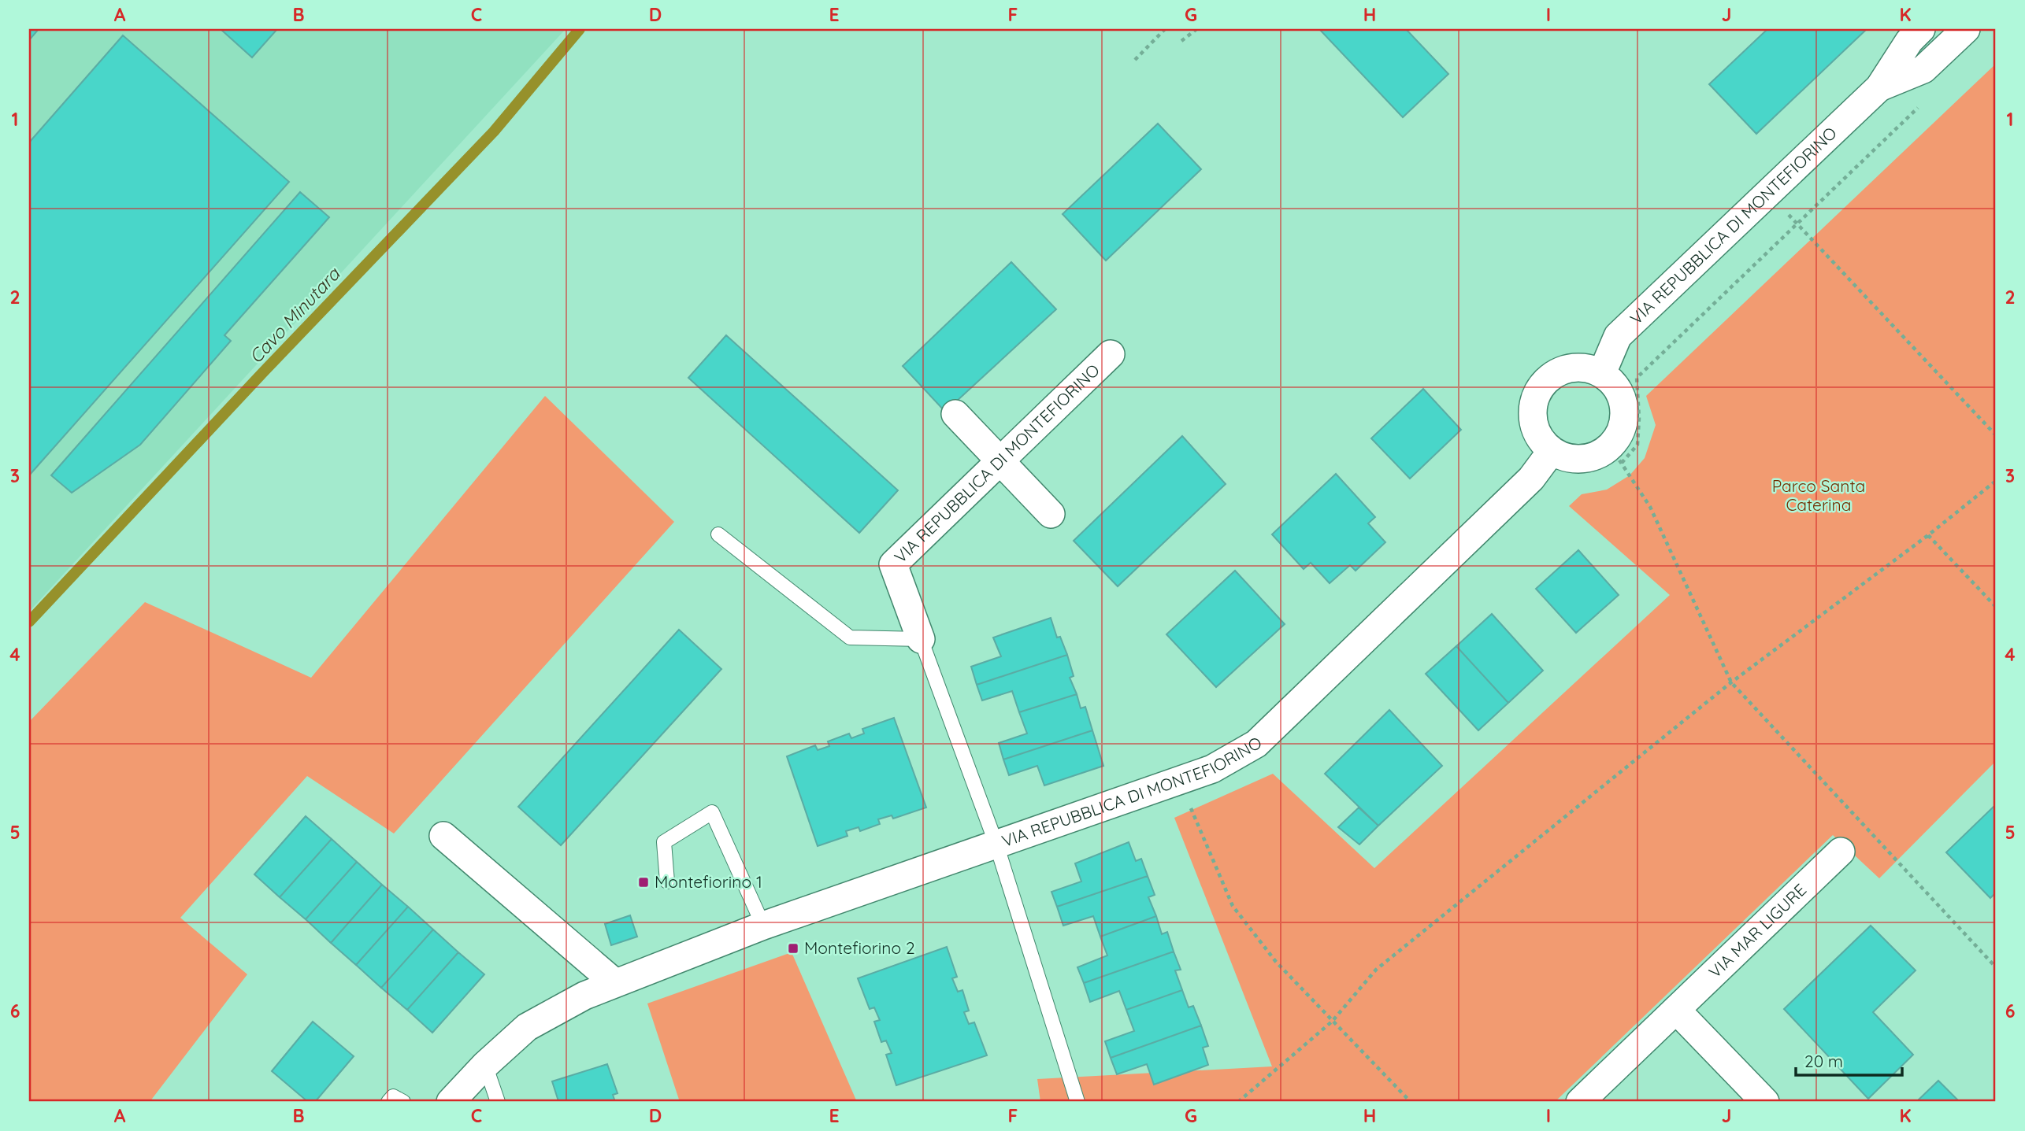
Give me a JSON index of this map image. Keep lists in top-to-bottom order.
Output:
{
  "streets": {
    "street": ["VIA REPUBBLICA DI MONTEFIORINO", "VIA MAR LIGURE"]
  },
  "water": ["Cavo Minutara"],
  "parks": ["Parco Santa Caterina"],
  "places": {
    "transit": ["Montefiorino 1", "Montefiorino 2"]
  },
  "scale_bar": "20 m",
  "grid": {
    "columns": [
      "A",
      "B",
      "C",
      "D",
      "E",
      "F",
      "G",
      "H",
      "I",
      "J",
      "K"
    ],
    "rows": [
      "1",
      "2",
      "3",
      "4",
      "5",
      "6"
    ]
  }
}
